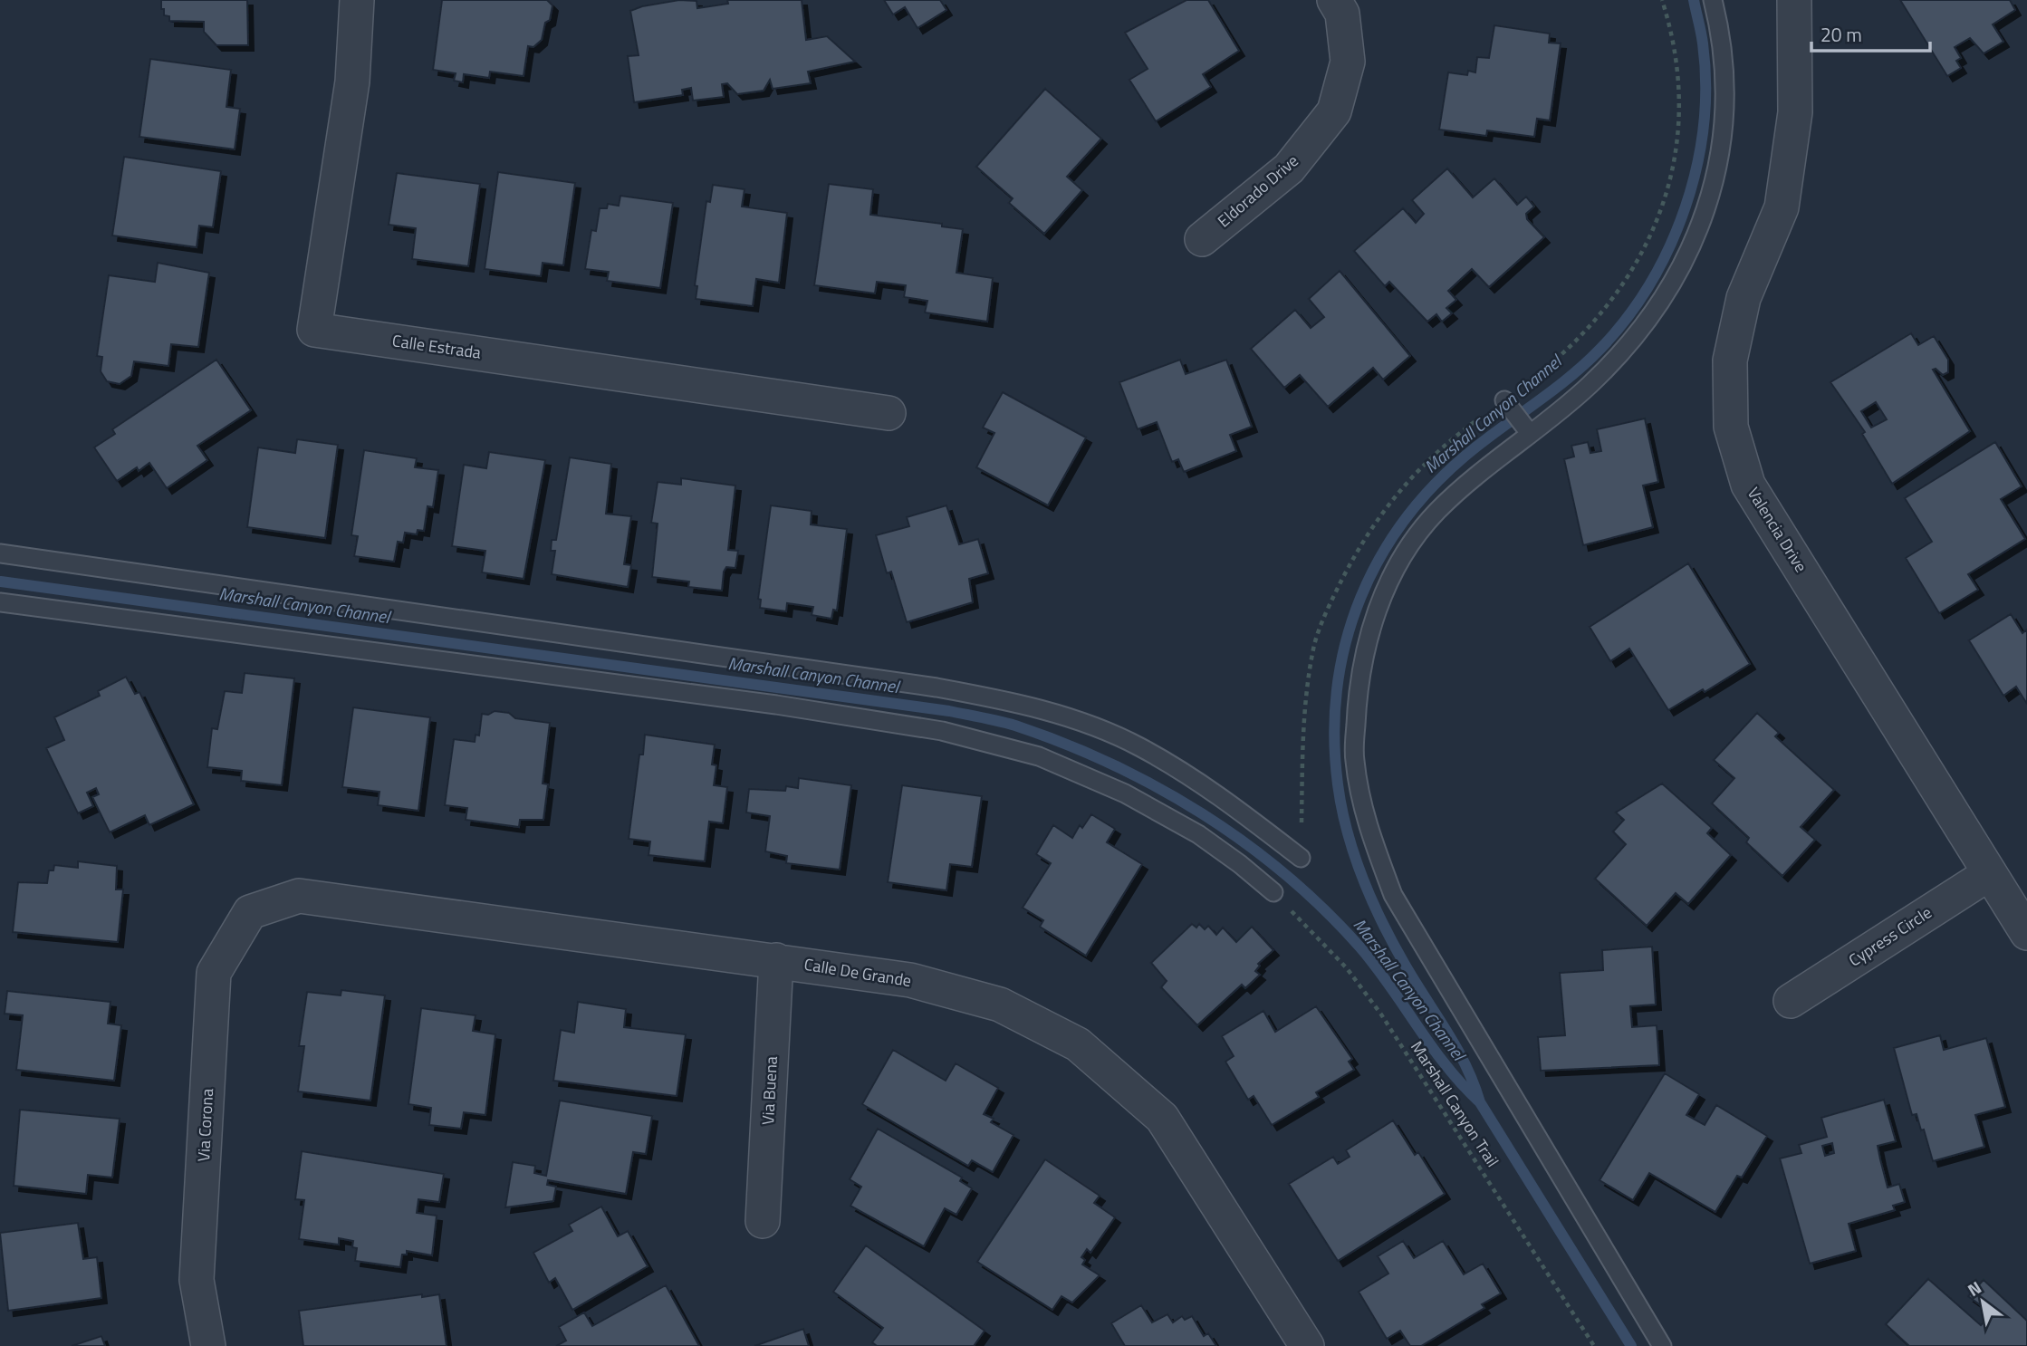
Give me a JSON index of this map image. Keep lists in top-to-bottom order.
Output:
{
  "streets": {
    "street": [
      "Eldorado Drive",
      "Calle Estrada",
      "Valencia Drive",
      "Cypress Circle",
      "Calle De Grande",
      "Via Buena",
      "Via Corona"
    ],
    "path": ["Marshall Canyon Trail"]
  },
  "crossings": [
    ["Valencia Drive", "Cypress Circle"],
    ["Calle De Grande", "Via Buena"],
    ["Calle De Grande", "Via Corona"]
  ],
  "water": ["Marshall Canyon Channel"],
  "scale_bar": "20 m",
  "north": "top left"
}
